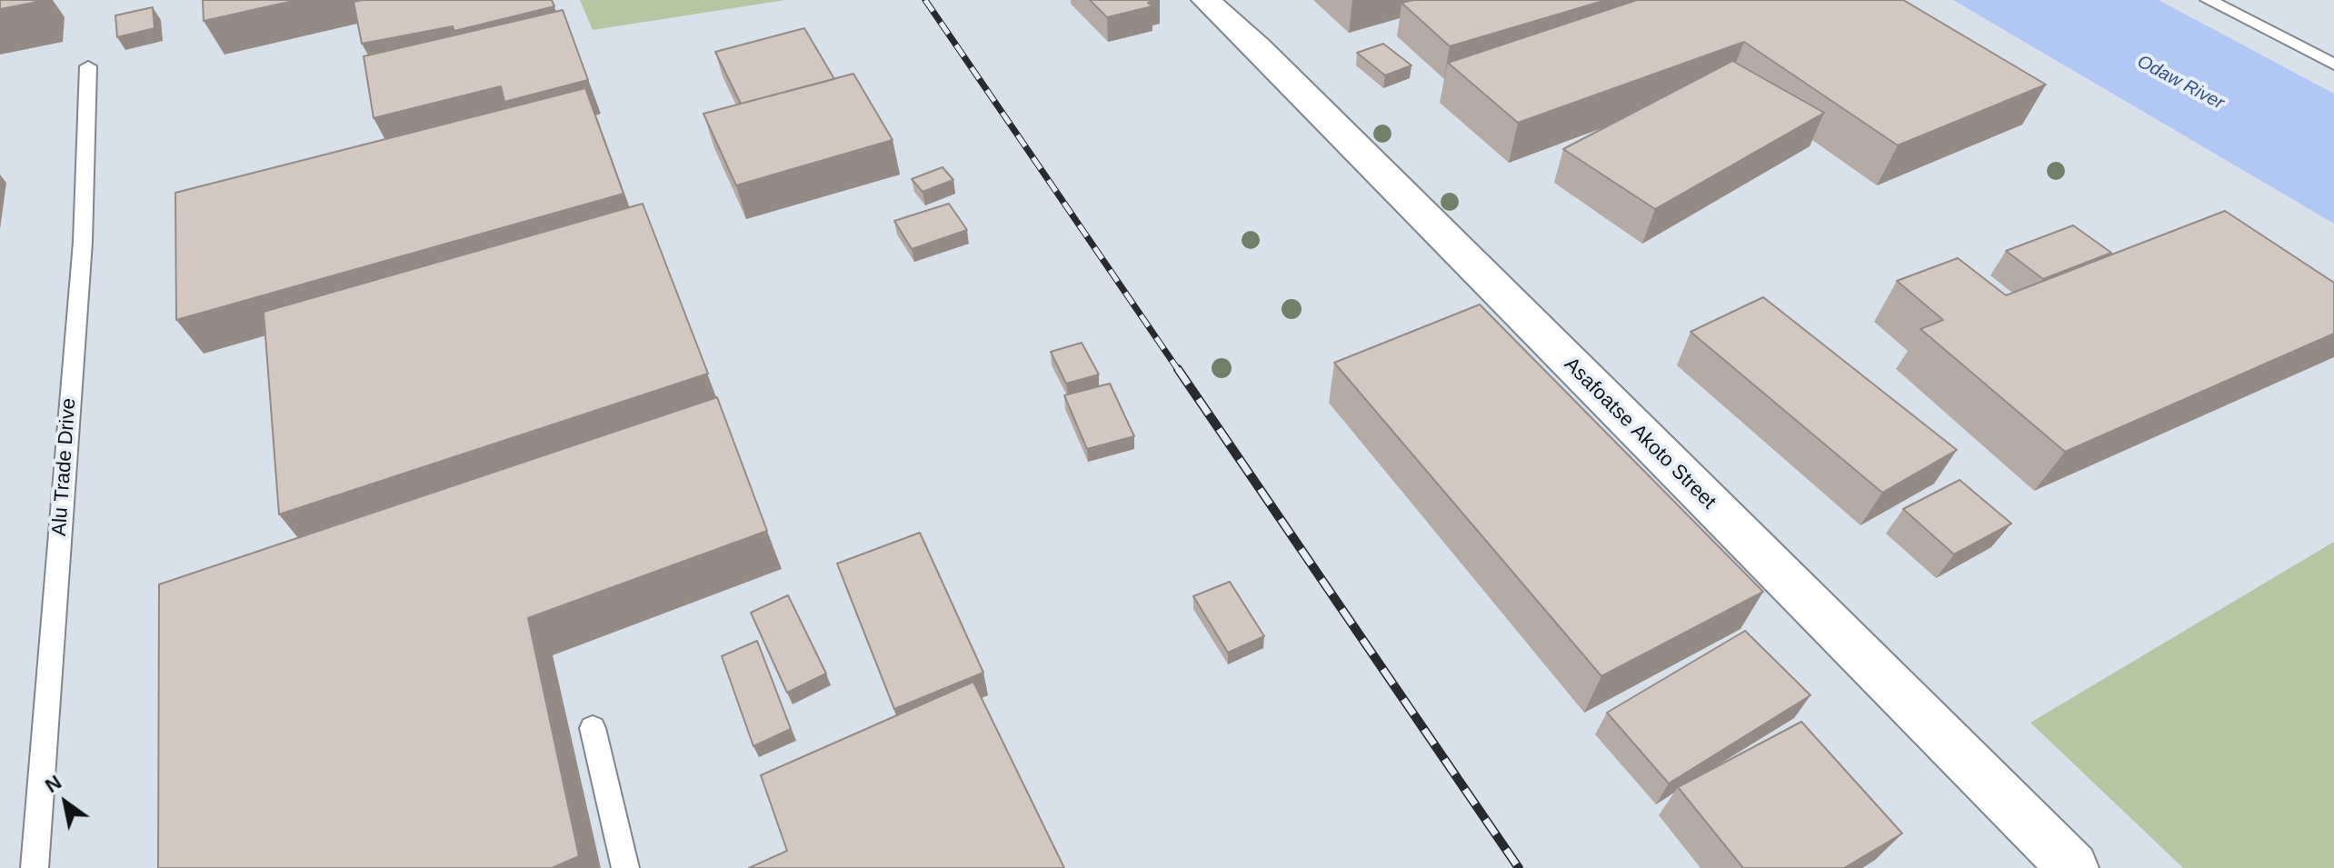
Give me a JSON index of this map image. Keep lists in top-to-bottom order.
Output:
{
  "streets": {
    "street": ["Asafoatse Akoto Street"],
    "lane": ["Alu Trade Drive"]
  },
  "water": ["Odaw River"],
  "north": "top left"
}
